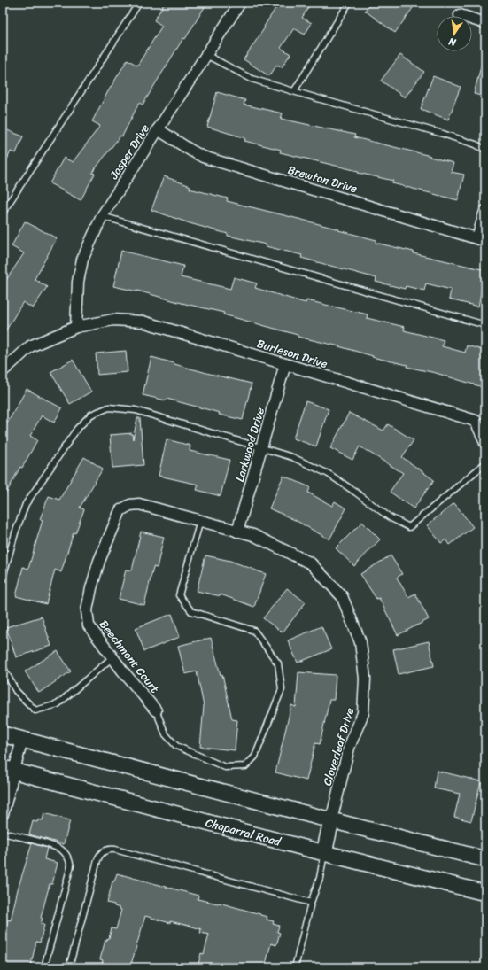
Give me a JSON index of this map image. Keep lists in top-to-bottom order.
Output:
{
  "streets": {
    "main road": ["Chaparral Road"],
    "street": [
      "Jasper Drive",
      "Brewton Drive",
      "Burleson Drive",
      "Larkwood Drive",
      "Beechmont Court",
      "Cloverleaf Drive"
    ]
  },
  "crossings": [
    ["Jasper Drive", "Brewton Drive"],
    ["Jasper Drive", "Burleson Drive"],
    ["Burleson Drive", "Larkwood Drive"],
    ["Larkwood Drive", "Beechmont Court"],
    ["Larkwood Drive", "Cloverleaf Drive"],
    ["Beechmont Court", "Cloverleaf Drive"]
  ],
  "north": "bottom"
}
